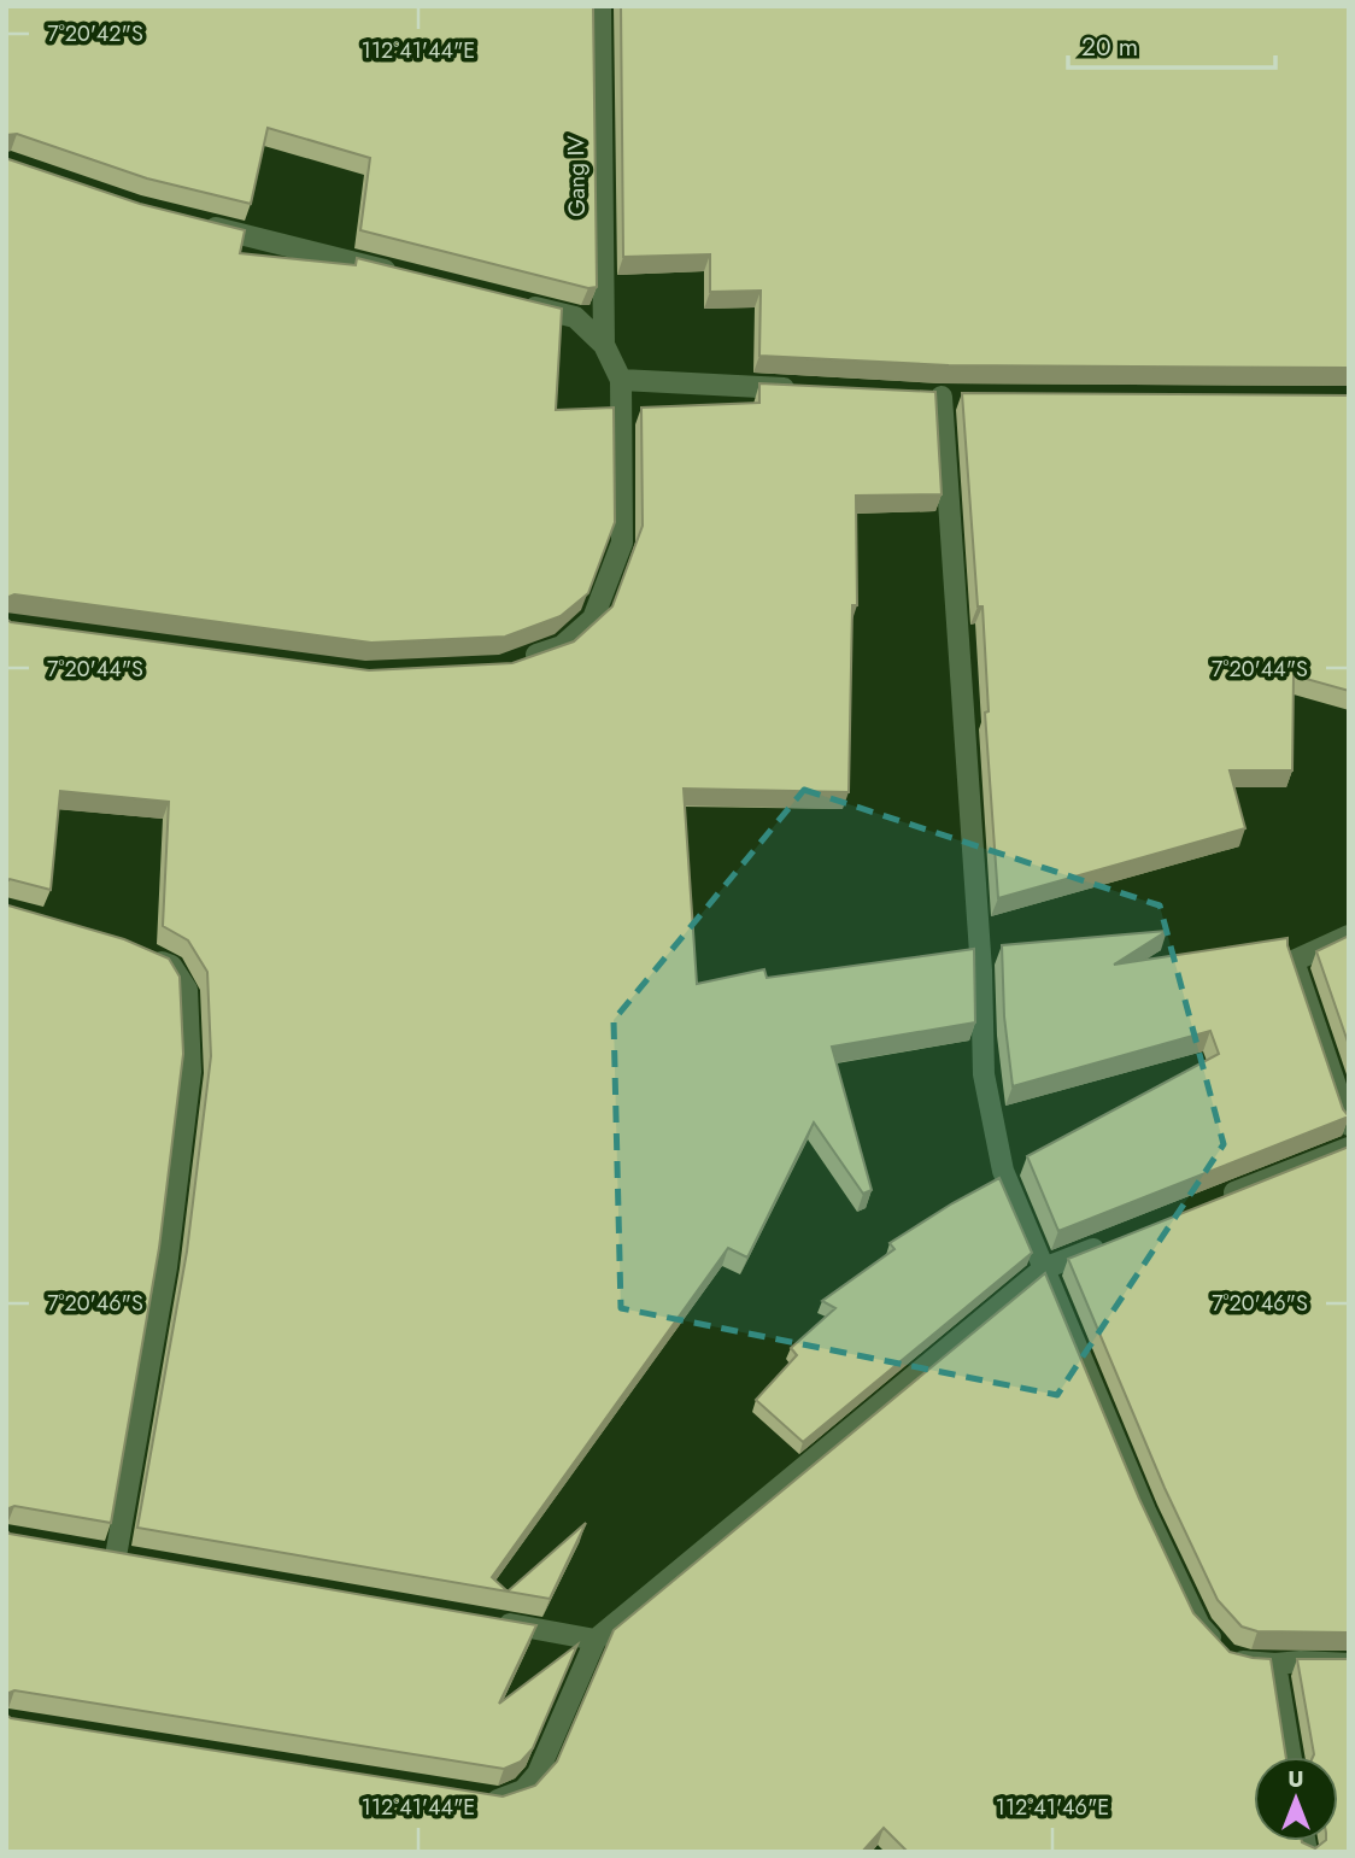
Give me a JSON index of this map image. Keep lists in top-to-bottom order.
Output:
{
  "streets": {
    "street": ["Gang IV"]
  },
  "scale_bar": "20 m",
  "north": "top",
  "coordinates": [
    "7°20'42\"S",
    "112°41'44\"E",
    "7°20'44\"S",
    "7°20'46\"S",
    "112°41'46\"E"
  ]
}
